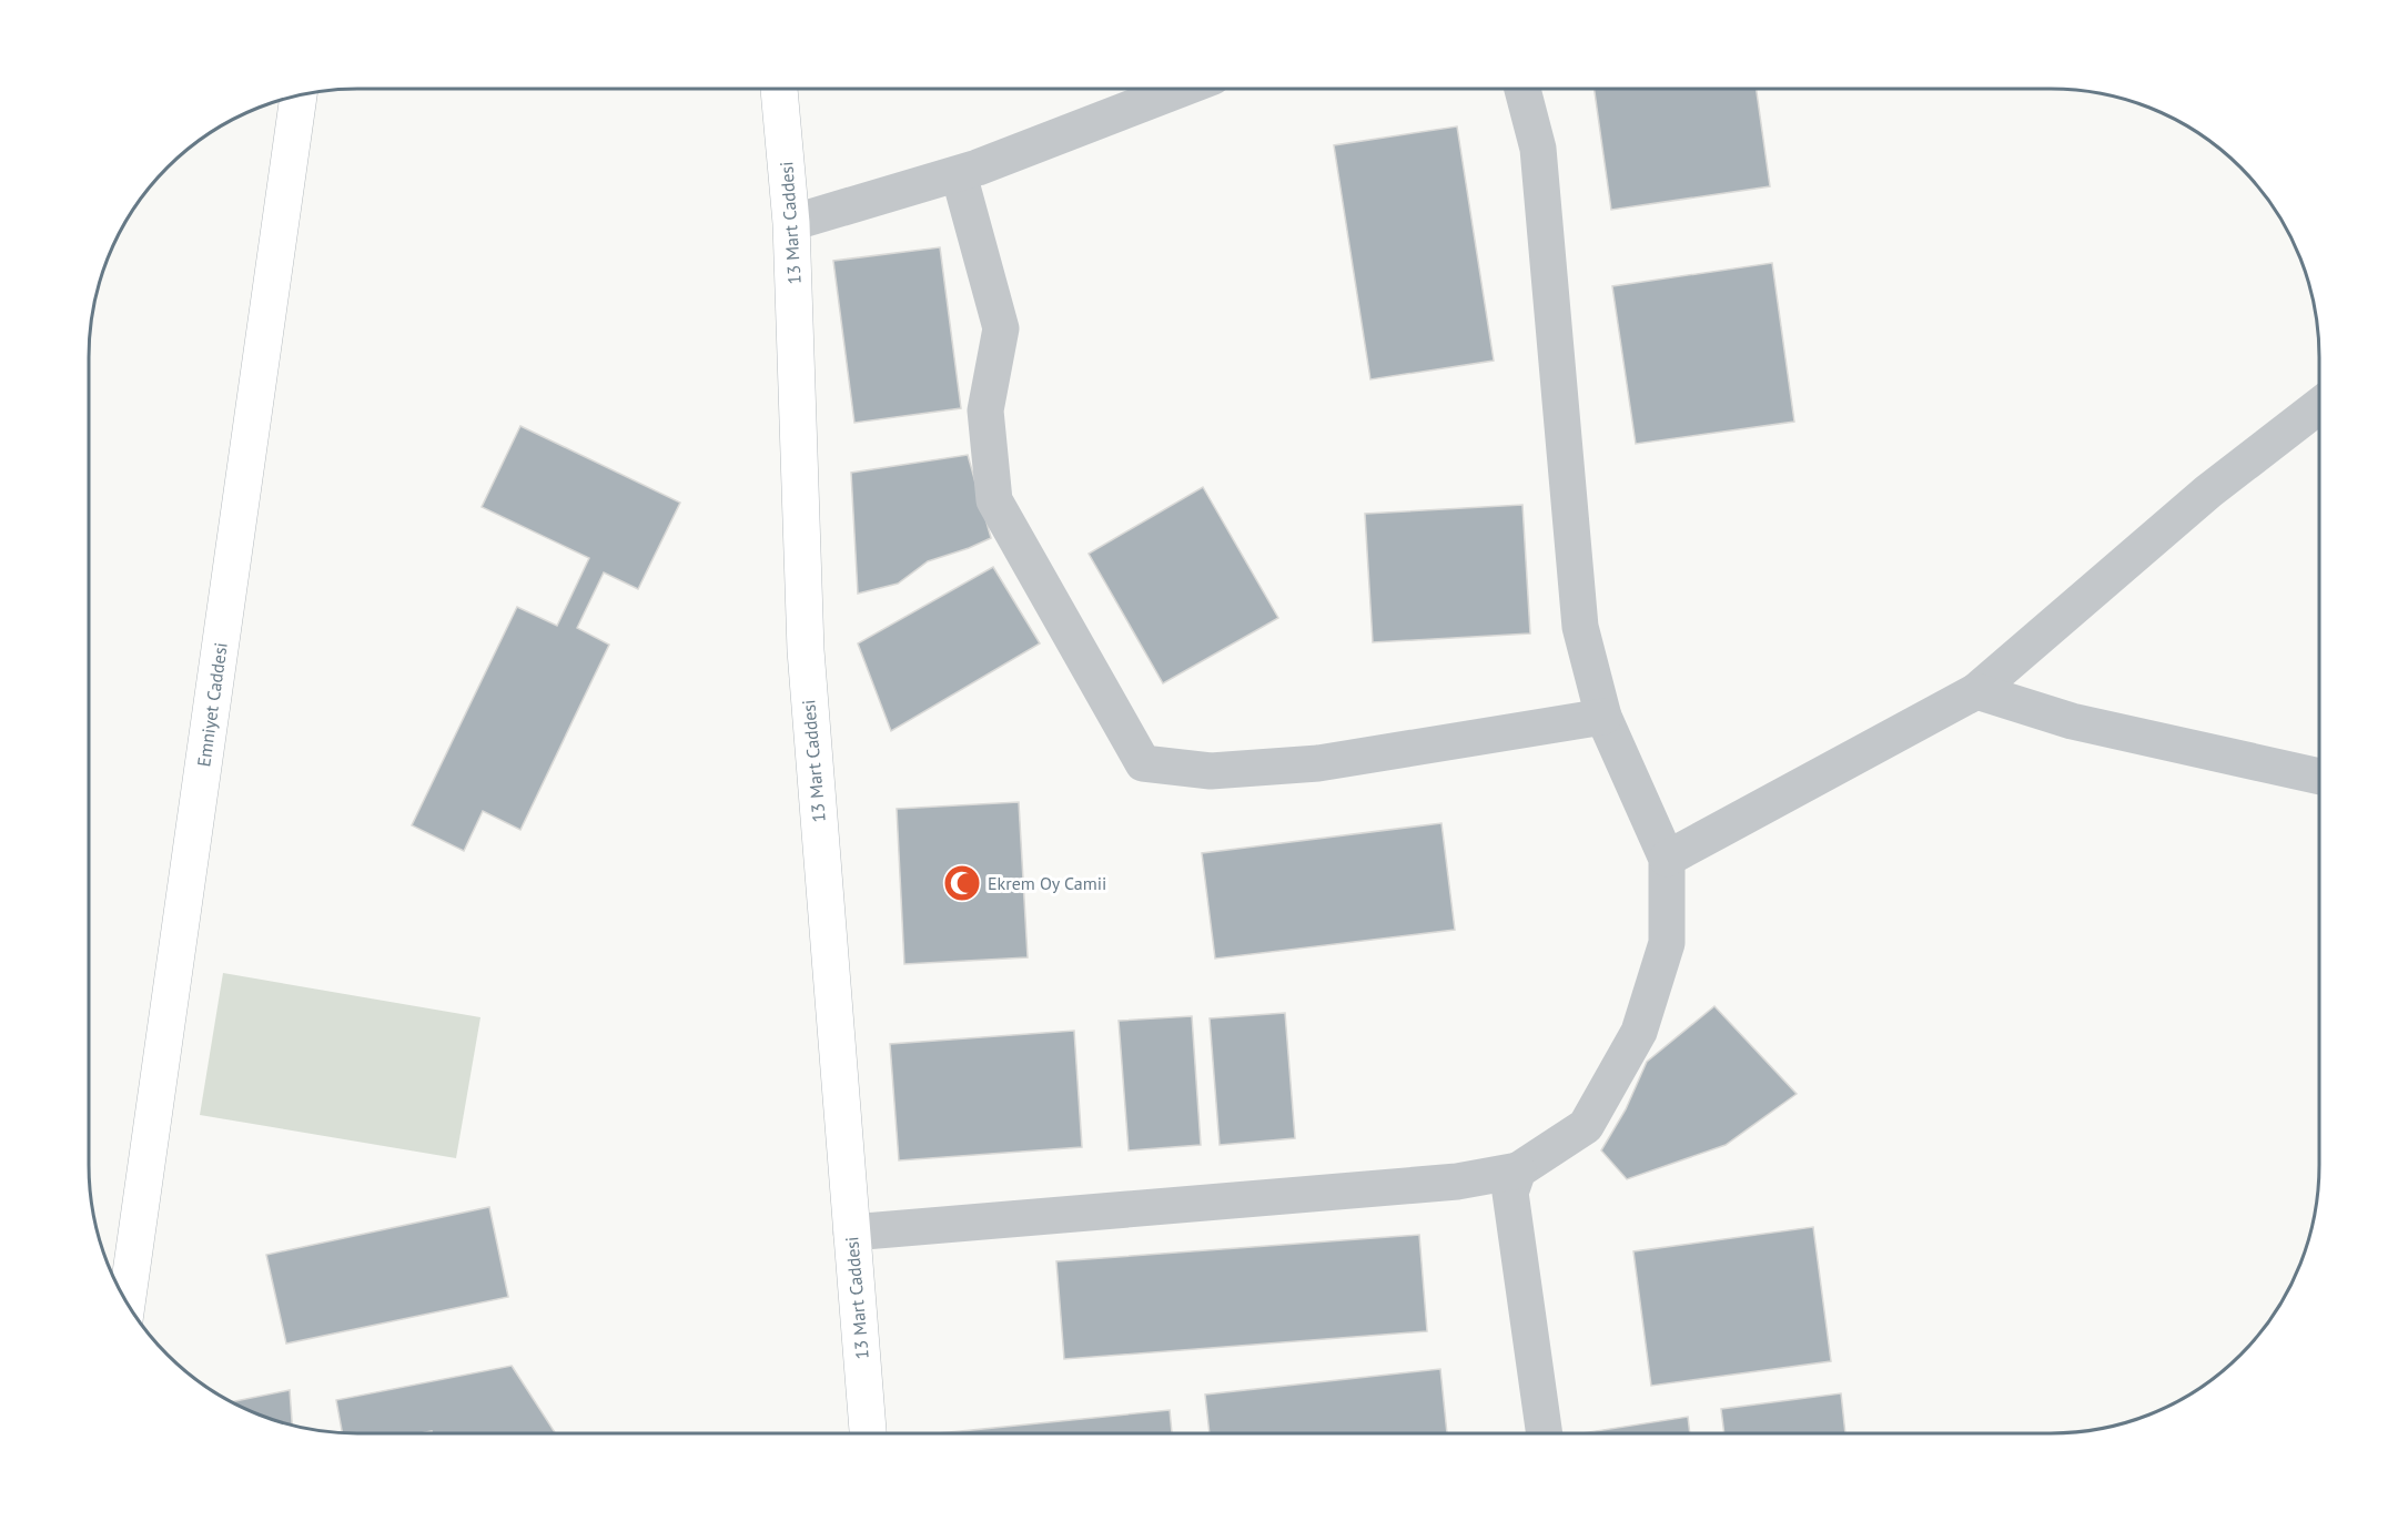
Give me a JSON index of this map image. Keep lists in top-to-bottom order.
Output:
{
  "streets": {
    "street": ["13 Mart Caddesi", "Emniyet Caddesi"]
  },
  "places": {
    "mosque": ["Ekrem Oy Camii"]
  }
}
